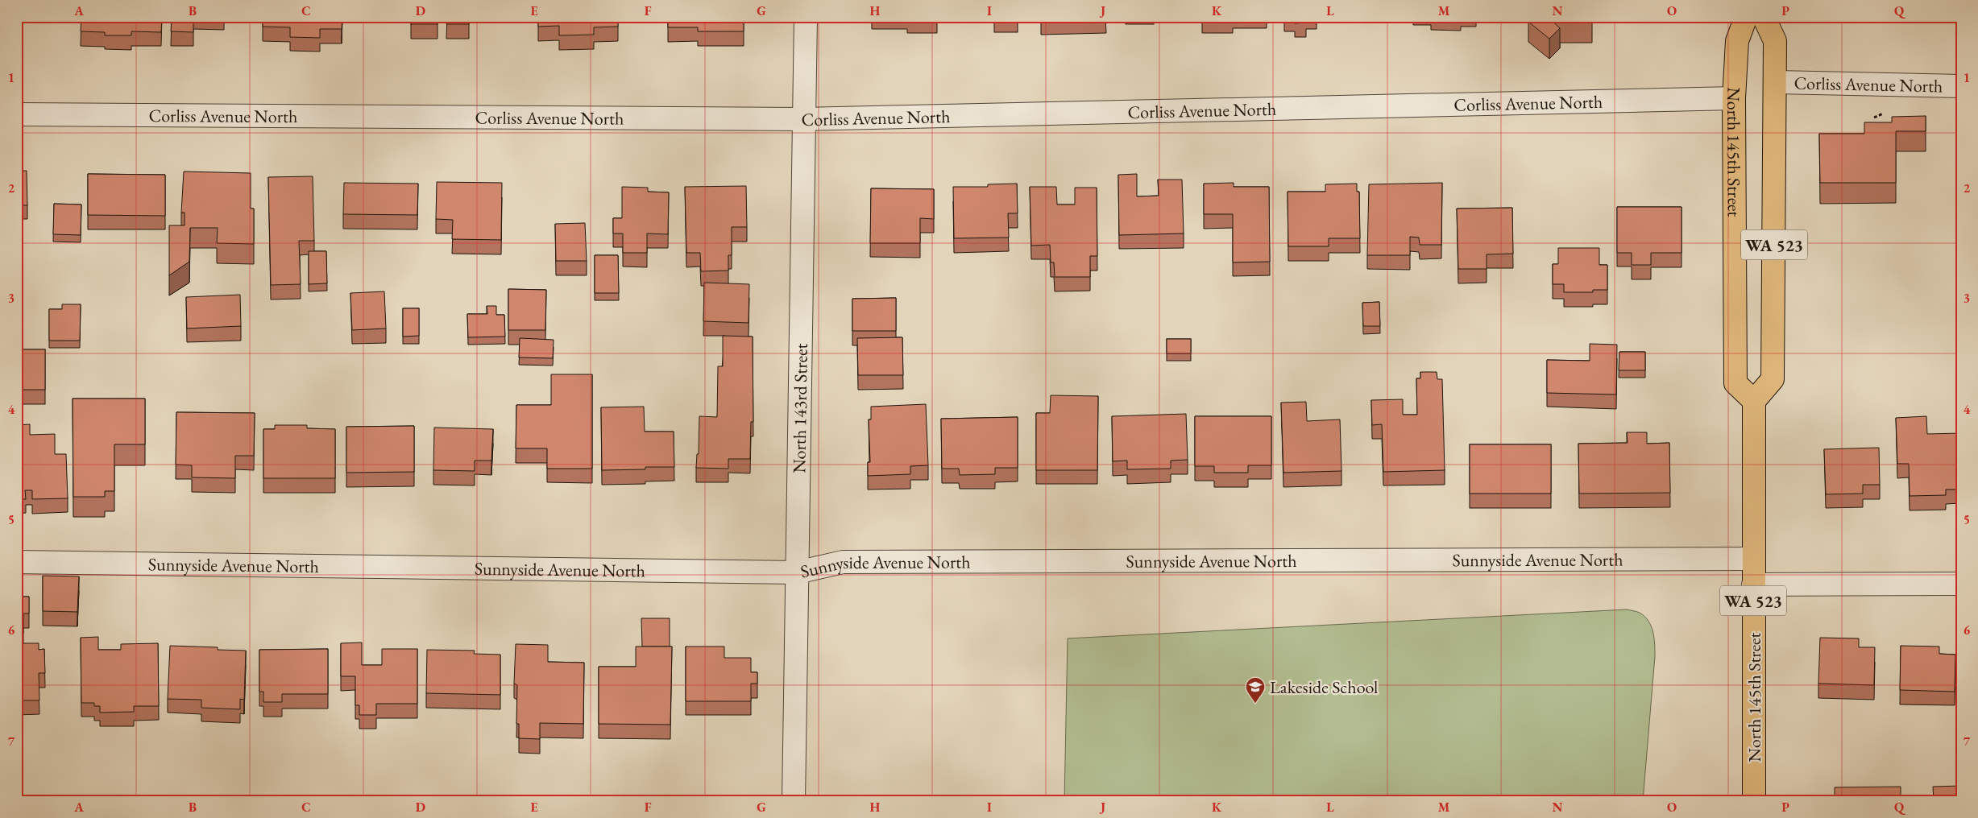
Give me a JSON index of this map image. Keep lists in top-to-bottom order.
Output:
{
  "streets": {
    "main road": ["North 145th Street", "WA 523"],
    "street": ["Corliss Avenue North", "North 143rd Street", "Sunnyside Avenue North"]
  },
  "crossings": [
    ["Corliss Avenue North", "North 145th Street"],
    ["Corliss Avenue North", "WA 523"],
    ["Corliss Avenue North", "North 143rd Street"],
    ["North 145th Street", "WA 523"],
    ["North 145th Street", "Sunnyside Avenue North"],
    ["North 143rd Street", "Sunnyside Avenue North"]
  ],
  "places": {
    "school or university": ["Lakeside School"]
  },
  "grid": {
    "columns": [
      "A",
      "B",
      "C",
      "D",
      "E",
      "F",
      "G",
      "H",
      "I",
      "J",
      "K",
      "L",
      "M",
      "N",
      "O",
      "P",
      "Q"
    ],
    "rows": [
      "1",
      "2",
      "3",
      "4",
      "5",
      "6",
      "7"
    ]
  }
}
